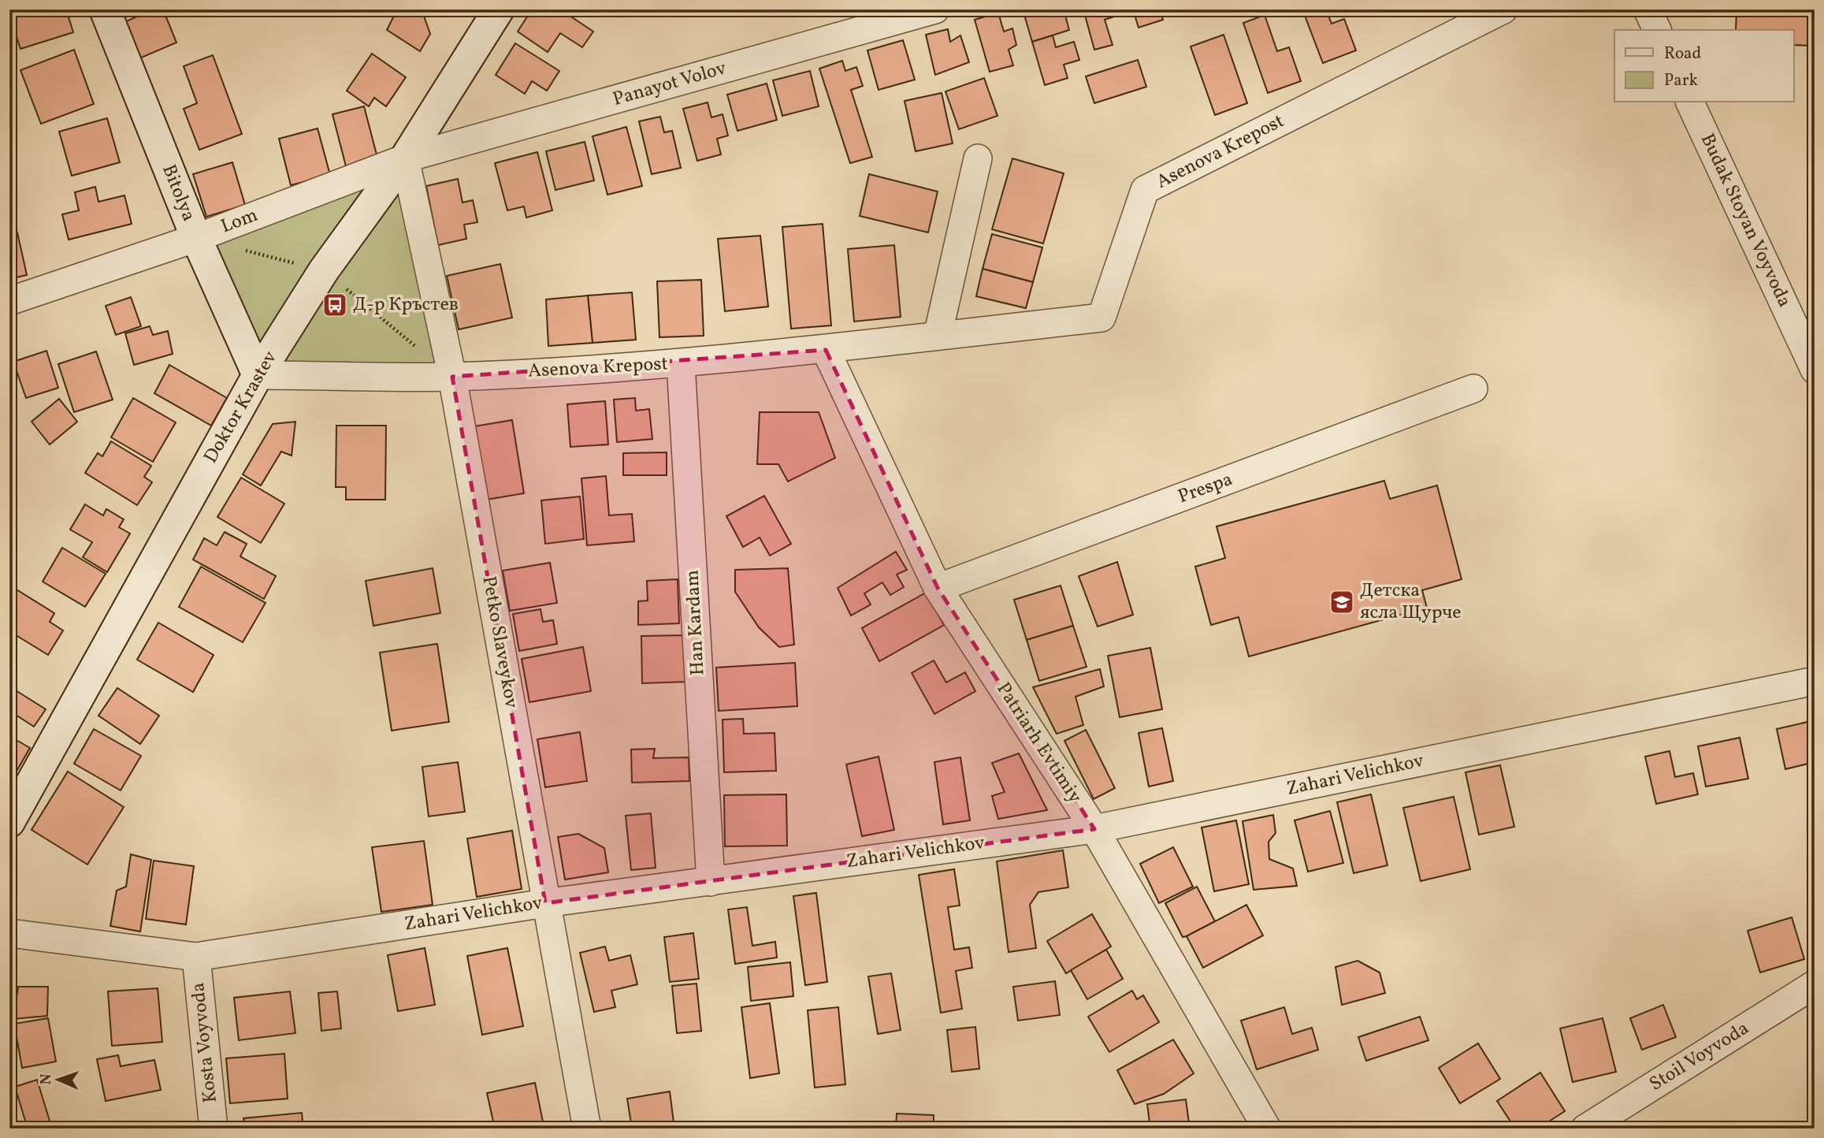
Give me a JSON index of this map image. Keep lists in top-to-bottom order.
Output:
{
  "streets": {
    "street": [
      "Panayot Volov",
      "Asenova Krepost",
      "Bitolya",
      "Budak Stoyan Voyvoda",
      "Lom",
      "Doktor Krastev",
      "Prespa",
      "Han Kardam",
      "Petko Slaveykov",
      "Patriarh Evtimiy",
      "Zahari Velichkov",
      "Kosta Voyvoda",
      "Stoil Voyvoda"
    ]
  },
  "crossings": [
    ["Panayot Volov", "Lom"],
    ["Panayot Volov", "Doktor Krastev"],
    ["Panayot Volov", "Petko Slaveykov"],
    ["Asenova Krepost", "Bitolya"],
    ["Asenova Krepost", "Doktor Krastev"],
    ["Asenova Krepost", "Han Kardam"],
    ["Asenova Krepost", "Petko Slaveykov"],
    ["Asenova Krepost", "Patriarh Evtimiy"],
    ["Bitolya", "Lom"],
    ["Bitolya", "Doktor Krastev"],
    ["Lom", "Doktor Krastev"],
    ["Lom", "Petko Slaveykov"],
    ["Doktor Krastev", "Petko Slaveykov"],
    ["Prespa", "Patriarh Evtimiy"],
    ["Han Kardam", "Zahari Velichkov"],
    ["Petko Slaveykov", "Zahari Velichkov"],
    ["Patriarh Evtimiy", "Zahari Velichkov"],
    ["Zahari Velichkov", "Kosta Voyvoda"]
  ],
  "places": {
    "bus stop": ["Д-р Кръстев"],
    "school or university": ["Детска ясла Щурче"]
  },
  "legend": ["Road", "Park"],
  "north": "left"
}
